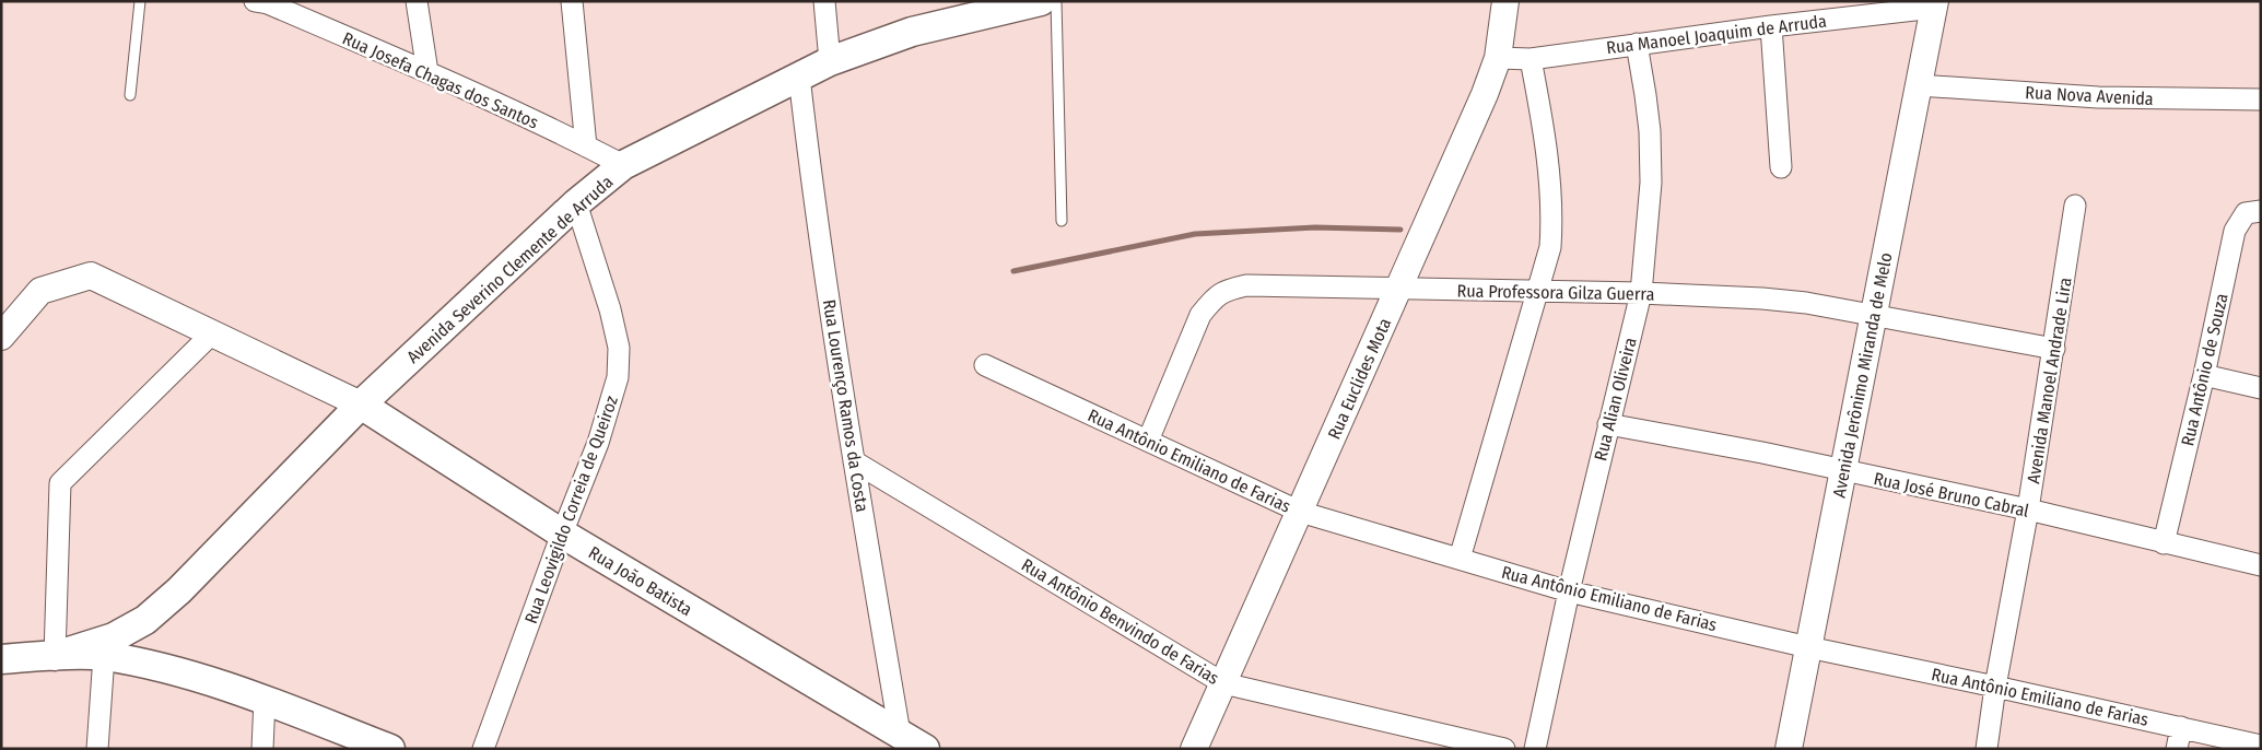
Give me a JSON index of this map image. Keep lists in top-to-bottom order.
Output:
{
  "streets": {
    "main road": ["Avenida Severino Clemente de Arruda", "Rua João Batista"],
    "street": [
      "Rua Manoel Joaquim de Arruda",
      "Rua Josefa Chagas dos Santos",
      "Rua Nova Avenida",
      "Rua Professora Gilza Guerra",
      "Rua Antônio de Souza",
      "Avenida Jerônimo Miranda de Melo",
      "Rua Euclides Mota",
      "Avenida Manoel Andrade Lira",
      "Rua Alian Oliveira",
      "Rua Lourenço Ramos da Costa",
      "Rua Antônio Emiliano de Farias",
      "Rua José Bruno Cabral",
      "Rua Leovigildo Correia de Queiroz",
      "Rua Antônio Benvindo de Farias"
    ]
  },
  "crossings": [
    ["Rua Manoel Joaquim de Arruda", "Avenida Jerônimo Miranda de Melo"],
    ["Rua Manoel Joaquim de Arruda", "Rua Euclides Mota"],
    ["Rua Manoel Joaquim de Arruda", "Rua Alian Oliveira"],
    ["Rua Josefa Chagas dos Santos", "Avenida Severino Clemente de Arruda"],
    ["Rua Nova Avenida", "Avenida Jerônimo Miranda de Melo"],
    ["Avenida Severino Clemente de Arruda", "Rua Lourenço Ramos da Costa"],
    ["Avenida Severino Clemente de Arruda", "Rua Leovigildo Correia de Queiroz"],
    ["Avenida Severino Clemente de Arruda", "Rua João Batista"],
    ["Rua Professora Gilza Guerra", "Avenida Jerônimo Miranda de Melo"],
    ["Rua Professora Gilza Guerra", "Rua Euclides Mota"],
    ["Rua Professora Gilza Guerra", "Avenida Manoel Andrade Lira"],
    ["Rua Professora Gilza Guerra", "Rua Alian Oliveira"],
    ["Rua Professora Gilza Guerra", "Rua Antônio Emiliano de Farias"],
    ["Rua Antônio de Souza", "Rua José Bruno Cabral"],
    ["Avenida Jerônimo Miranda de Melo", "Rua Antônio Emiliano de Farias"],
    ["Avenida Jerônimo Miranda de Melo", "Rua José Bruno Cabral"],
    ["Rua Euclides Mota", "Rua Antônio Emiliano de Farias"],
    ["Rua Euclides Mota", "Rua Antônio Benvindo de Farias"],
    ["Avenida Manoel Andrade Lira", "Rua Antônio Emiliano de Farias"],
    ["Avenida Manoel Andrade Lira", "Rua José Bruno Cabral"],
    ["Rua Alian Oliveira", "Rua Antônio Emiliano de Farias"],
    ["Rua Alian Oliveira", "Rua José Bruno Cabral"],
    ["Rua Lourenço Ramos da Costa", "Rua João Batista"],
    ["Rua Lourenço Ramos da Costa", "Rua Antônio Benvindo de Farias"],
    ["Rua Leovigildo Correia de Queiroz", "Rua João Batista"]
  ]
}
